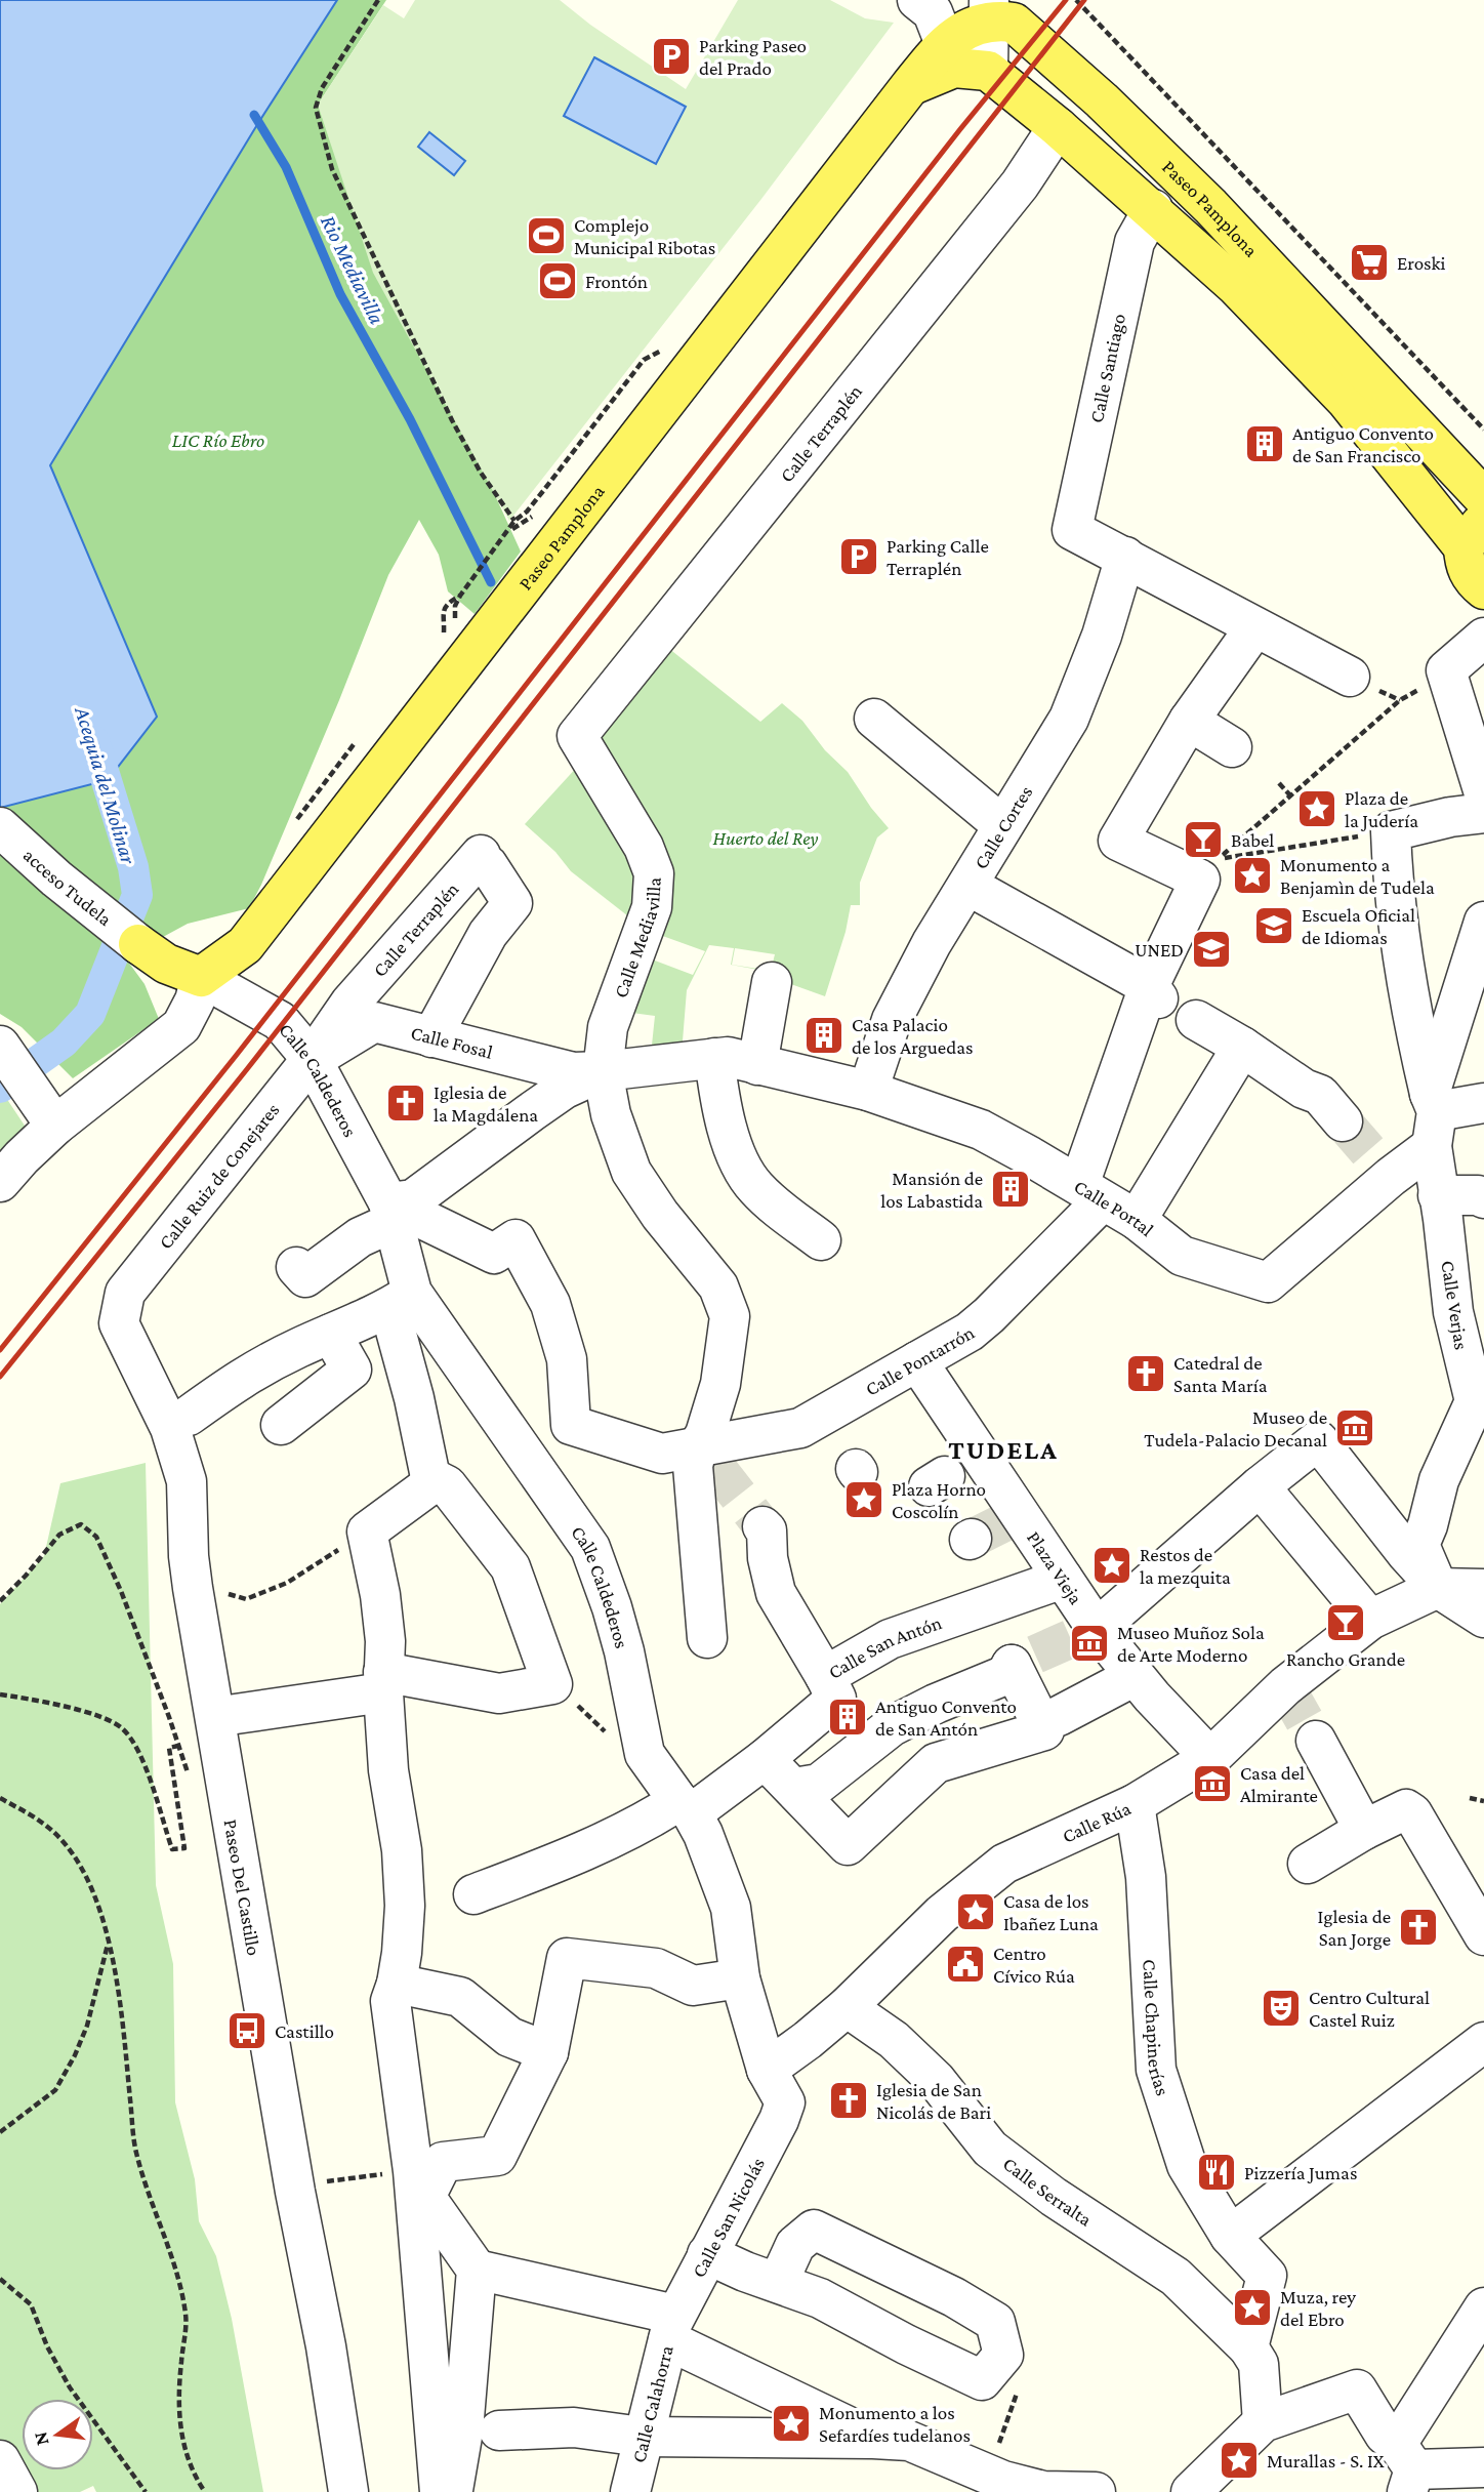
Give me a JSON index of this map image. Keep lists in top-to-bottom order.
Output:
{
  "streets": {
    "main road": ["Paseo Pamplona"],
    "street": [
      "Calle Santiago",
      "Calle Terraplén",
      "Calle Cortes",
      "acceso Tudela",
      "Calle Mediavilla",
      "Calle Fosal",
      "Calle Caldederos",
      "Calle Ruiz de Conejares",
      "Calle Portal",
      "Calle Verjas",
      "Calle Pontarrón",
      "Plaza Vieja",
      "Calle San Antón",
      "Calle Rúa",
      "Paseo Del Castillo",
      "Calle Chapinerías",
      "Calle Serralta",
      "Calle San Nicolás",
      "Calle Calahorra"
    ]
  },
  "crossings": [
    ["Paseo Pamplona", "Calle Santiago"],
    ["Paseo Pamplona", "Calle Terraplén"],
    ["Paseo Pamplona", "Calle Caldederos"],
    ["Calle Santiago", "Calle Cortes"],
    ["Calle Terraplén", "Calle Mediavilla"],
    ["Calle Terraplén", "Calle Fosal"],
    ["Calle Terraplén", "Calle Caldederos"],
    ["Calle Terraplén", "Calle Ruiz de Conejares"],
    ["Calle Cortes", "Calle Portal"],
    ["Calle Mediavilla", "Calle Fosal"],
    ["Calle Mediavilla", "Calle Portal"],
    ["Calle Fosal", "Calle Caldederos"],
    ["Calle Fosal", "Calle Ruiz de Conejares"],
    ["Calle Fosal", "Calle Portal"],
    ["Calle Caldederos", "Calle Ruiz de Conejares"],
    ["Calle Caldederos", "Calle Portal"],
    ["Calle Caldederos", "Calle Pontarrón"],
    ["Calle Caldederos", "Calle San Antón"],
    ["Calle Caldederos", "Calle Rúa"],
    ["Calle Caldederos", "Calle San Nicolás"],
    ["Calle Ruiz de Conejares", "Paseo Del Castillo"],
    ["Calle Portal", "Calle Verjas"],
    ["Calle Portal", "Calle Pontarrón"],
    ["Calle Verjas", "Calle Rúa"],
    ["Calle Pontarrón", "Plaza Vieja"],
    ["Plaza Vieja", "Calle San Antón"],
    ["Plaza Vieja", "Calle Rúa"],
    ["Calle Rúa", "Calle Chapinerías"],
    ["Calle Rúa", "Calle Serralta"],
    ["Calle Chapinerías", "Calle Serralta"],
    ["Calle San Nicolás", "Calle Calahorra"]
  ],
  "districts": ["TUDELA"],
  "water": ["Rio Mediavilla", "Acequia del Molinar"],
  "parks": ["LIC Río Ebro", "Huerto del Rey"],
  "places": {
    "parking": ["Parking Paseo del Prado", "Parking Calle Terraplén"],
    "sports": ["Complejo Municipal Ribotas", "Frontón"],
    "supermarket": ["Eroski"],
    "building": [
      "Antiguo Convento de San Francisco",
      "Casa Palacio de los Arguedas",
      "Mansión de los Labastida",
      "Antiguo Convento de San Antón"
    ],
    "place": [
      "Plaza de la Judería",
      "Monumento a Benjamìn de Tudela",
      "Plaza Horno Coscolín",
      "Restos de la mezquita",
      "Casa de los Ibañez Luna",
      "Muza, rey del Ebro",
      "Monumento a los Sefardíes tudelanos",
      "Murallas - S. IX"
    ],
    "bar": ["Babel", "Rancho Grande"],
    "school or university": ["Escuela Oficial de Idiomas", "UNED"],
    "church": [
      "Iglesia de la Magdalena",
      "Catedral de Santa María",
      "Iglesia de San Jorge",
      "Iglesia de San Nicolás de Bari"
    ],
    "museum": ["Museo de Tudela-Palacio Decanal", "Museo Muñoz Sola de Arte Moderno", "Casa del Almirante"],
    "public building": ["Centro Cívico Rúa"],
    "theatre": ["Centro Cultural Castel Ruiz"],
    "bus stop": ["Castillo"],
    "restaurant": ["Pizzería Jumas"]
  },
  "north": "left"
}
